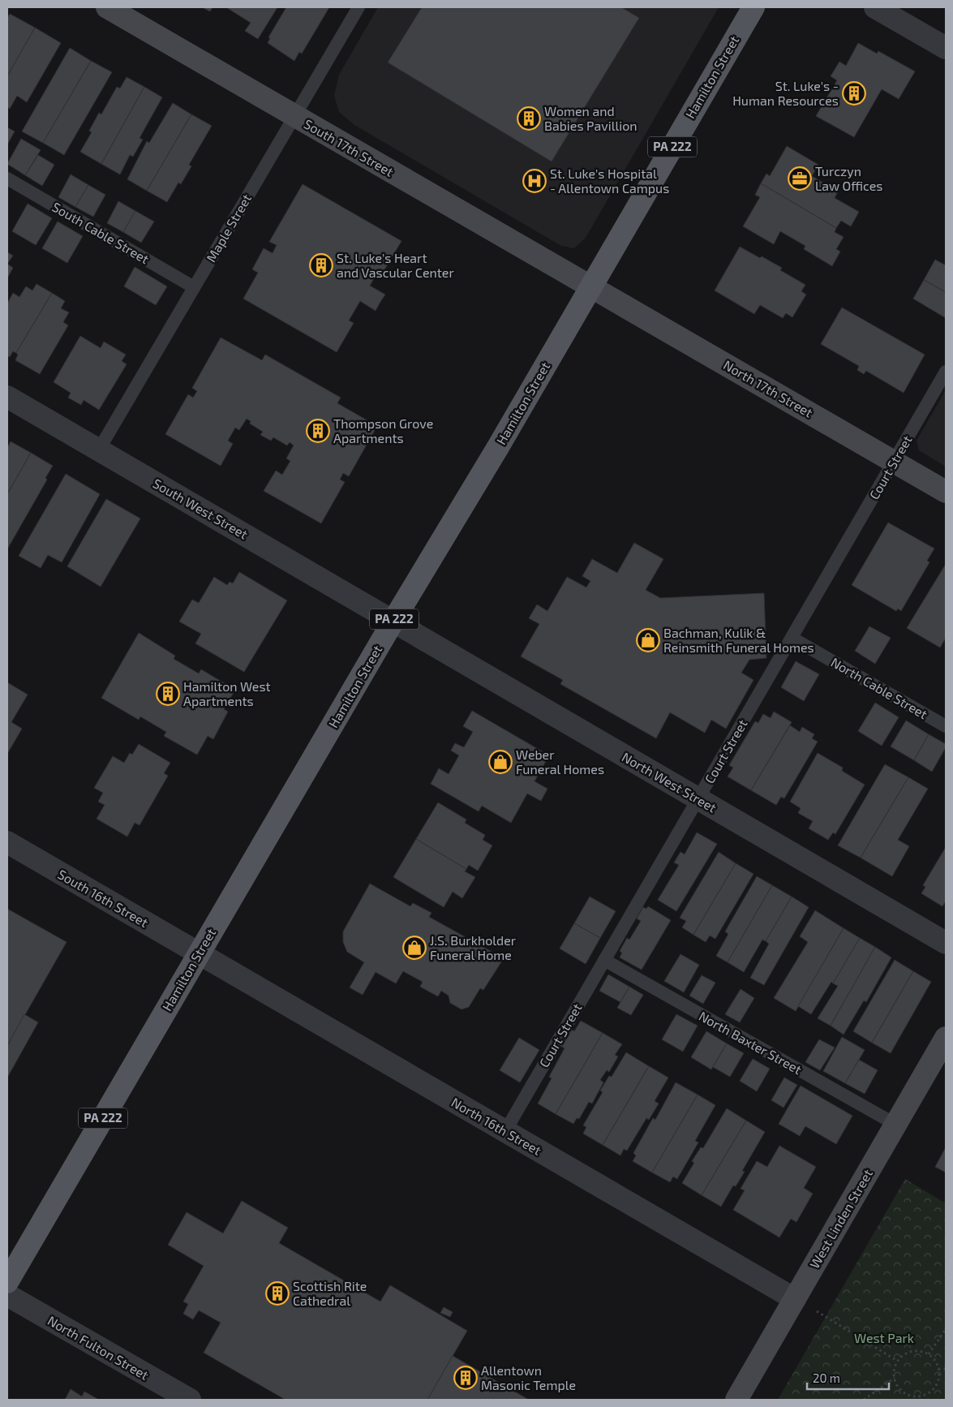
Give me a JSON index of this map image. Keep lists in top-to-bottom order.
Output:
{
  "streets": {
    "main road": ["Hamilton Street", "PA 222"],
    "street": [
      "South 17th Street",
      "North 17th Street",
      "South West Street",
      "North West Street",
      "South 16th Street",
      "North 16th Street",
      "West Linden Street",
      "North Fulton Street"
    ],
    "lane": [
      "Maple Street",
      "South Cable Street",
      "Court Street",
      "North Cable Street",
      "North Baxter Street"
    ]
  },
  "crossings": [
    ["Hamilton Street", "South 17th Street"],
    ["Hamilton Street", "North 17th Street"],
    ["Hamilton Street", "South West Street"],
    ["Hamilton Street", "North West Street"],
    ["Hamilton Street", "South 16th Street"],
    ["Hamilton Street", "North 16th Street"],
    ["South 17th Street", "Maple Street"],
    ["South 17th Street", "North 17th Street"],
    ["Maple Street", "South Cable Street"],
    ["Maple Street", "South West Street"],
    ["North 17th Street", "Court Street"],
    ["Court Street", "North Cable Street"],
    ["Court Street", "North West Street"],
    ["Court Street", "North Baxter Street"],
    ["Court Street", "North 16th Street"],
    ["South West Street", "North West Street"],
    ["South 16th Street", "North 16th Street"],
    ["North Baxter Street", "West Linden Street"],
    ["North 16th Street", "West Linden Street"]
  ],
  "parks": ["West Park"],
  "places": {
    "building": [
      "St. Luke's - Human Resources",
      "Women and Babies Pavillion",
      "St. Luke's Heart and Vascular Center",
      "Thompson Grove Apartments",
      "Hamilton West Apartments",
      "Scottish Rite Cathedral",
      "Allentown Masonic Temple"
    ],
    "office": ["Turczyn Law Offices"],
    "hospital": ["St. Luke's Hospital - Allentown Campus"],
    "shop": ["Bachman, Kulik & Reinsmith Funeral Homes", "Weber Funeral Homes", "J.S. Burkholder Funeral Home"]
  },
  "scale_bar": "20 m"
}
